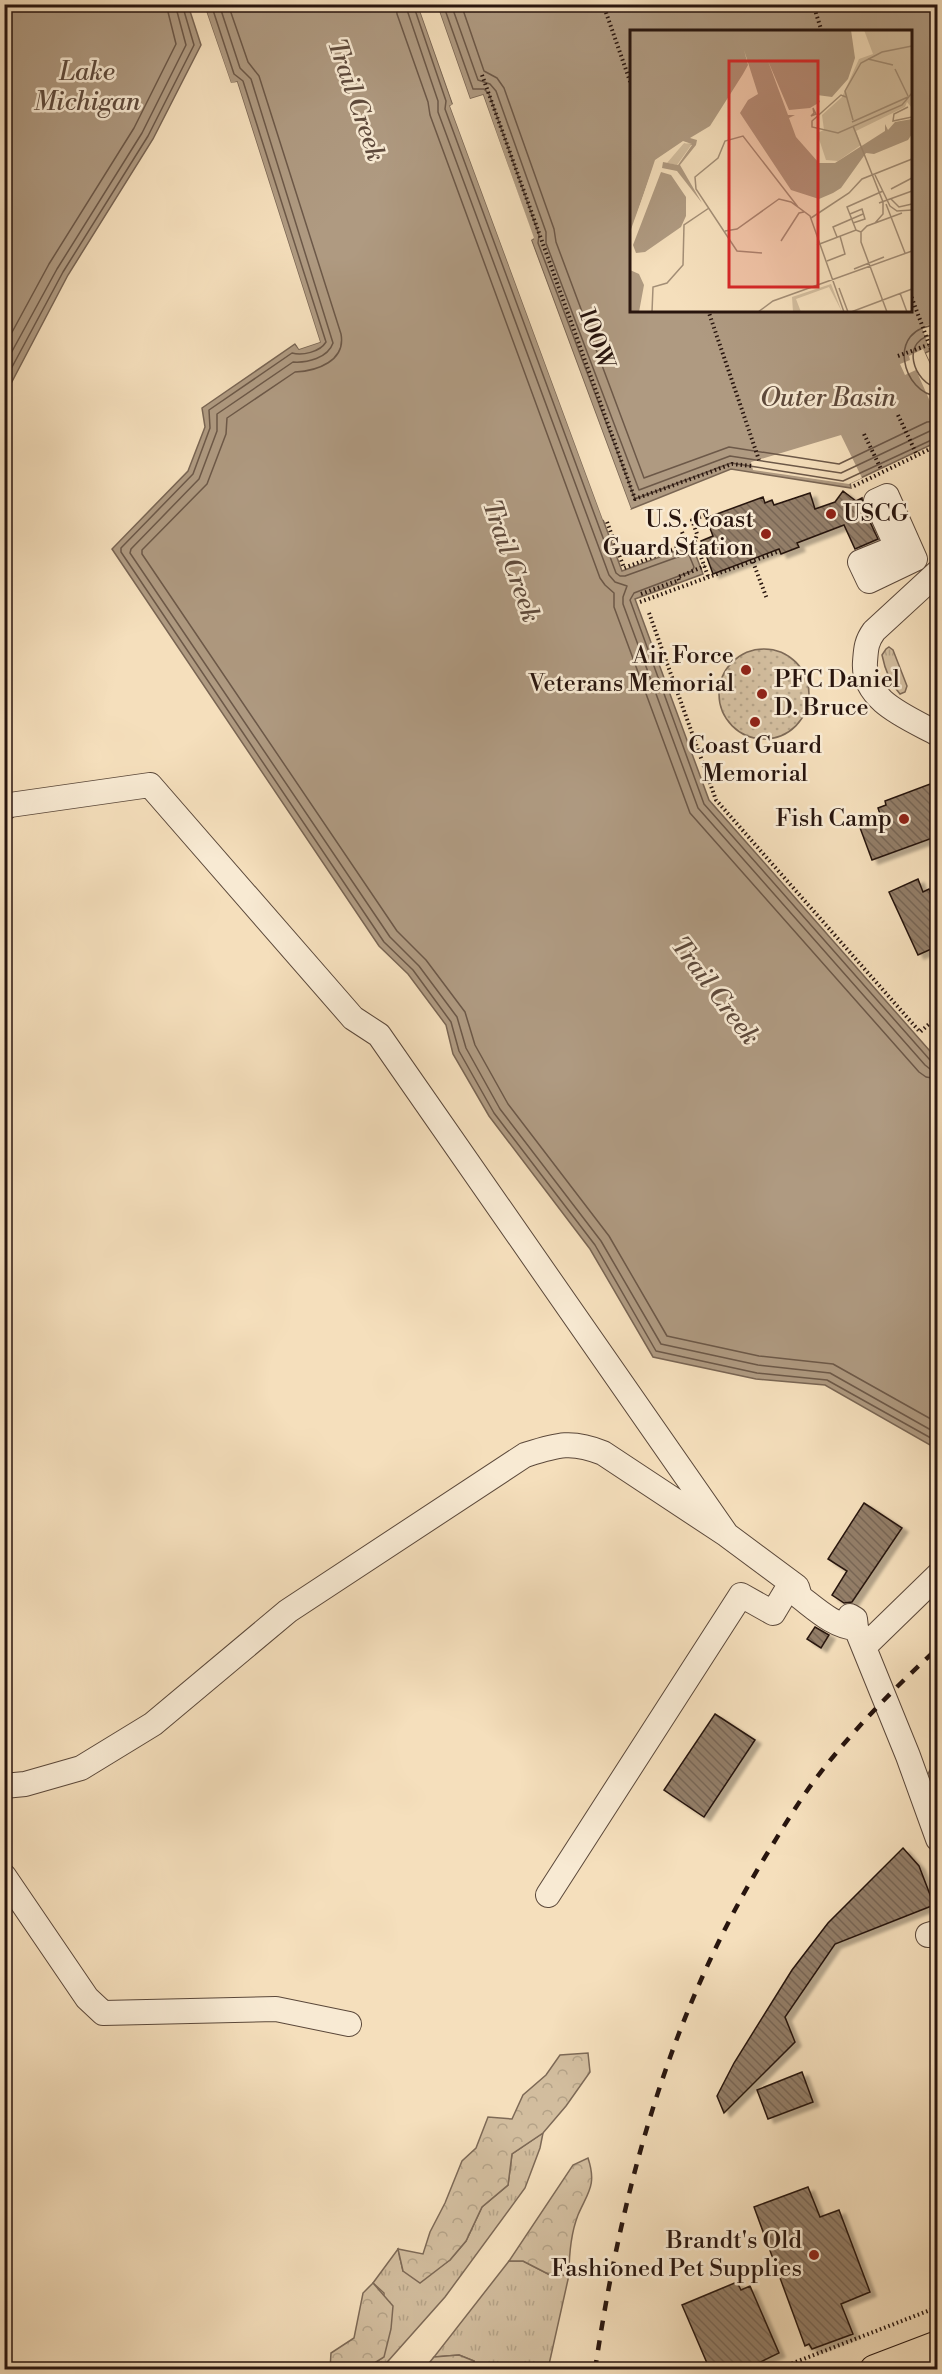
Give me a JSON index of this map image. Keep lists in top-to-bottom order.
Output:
{
  "streets": {
    "path": ["100W"]
  },
  "water": ["Lake Michigan", "Trail Creek", "Outer Basin"],
  "places": [
    "USCG",
    "U.S. Coast Guard Station",
    "Air Force Veterans Memorial",
    "PFC Daniel D. Bruce",
    "Coast Guard Memorial",
    "Fish Camp",
    "Brandt's Old Fashioned Pet Supplies"
  ]
}
